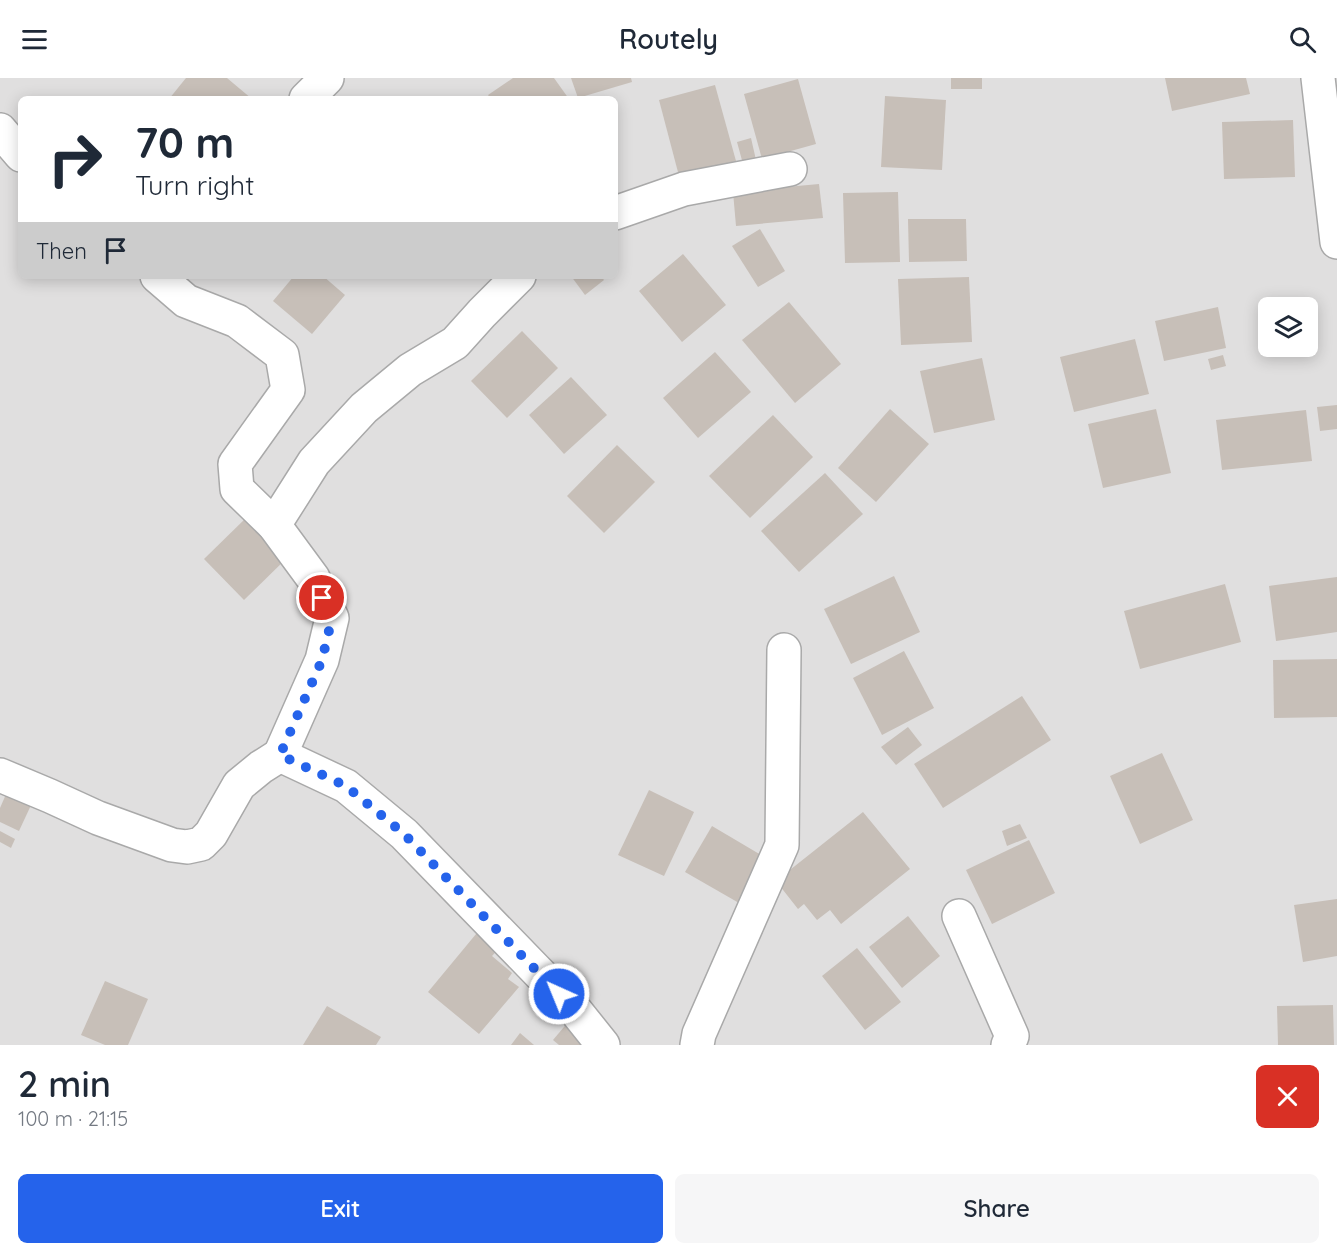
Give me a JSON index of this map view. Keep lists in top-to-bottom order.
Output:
{
  "page": {
    "header": "Routely",
    "turn": ["70 m", "Turn right"],
    "then": "Then",
    "heading": ["2 min", "100 m · 21:15"],
    "buttons": ["Exit", "Share"]
  }
}
